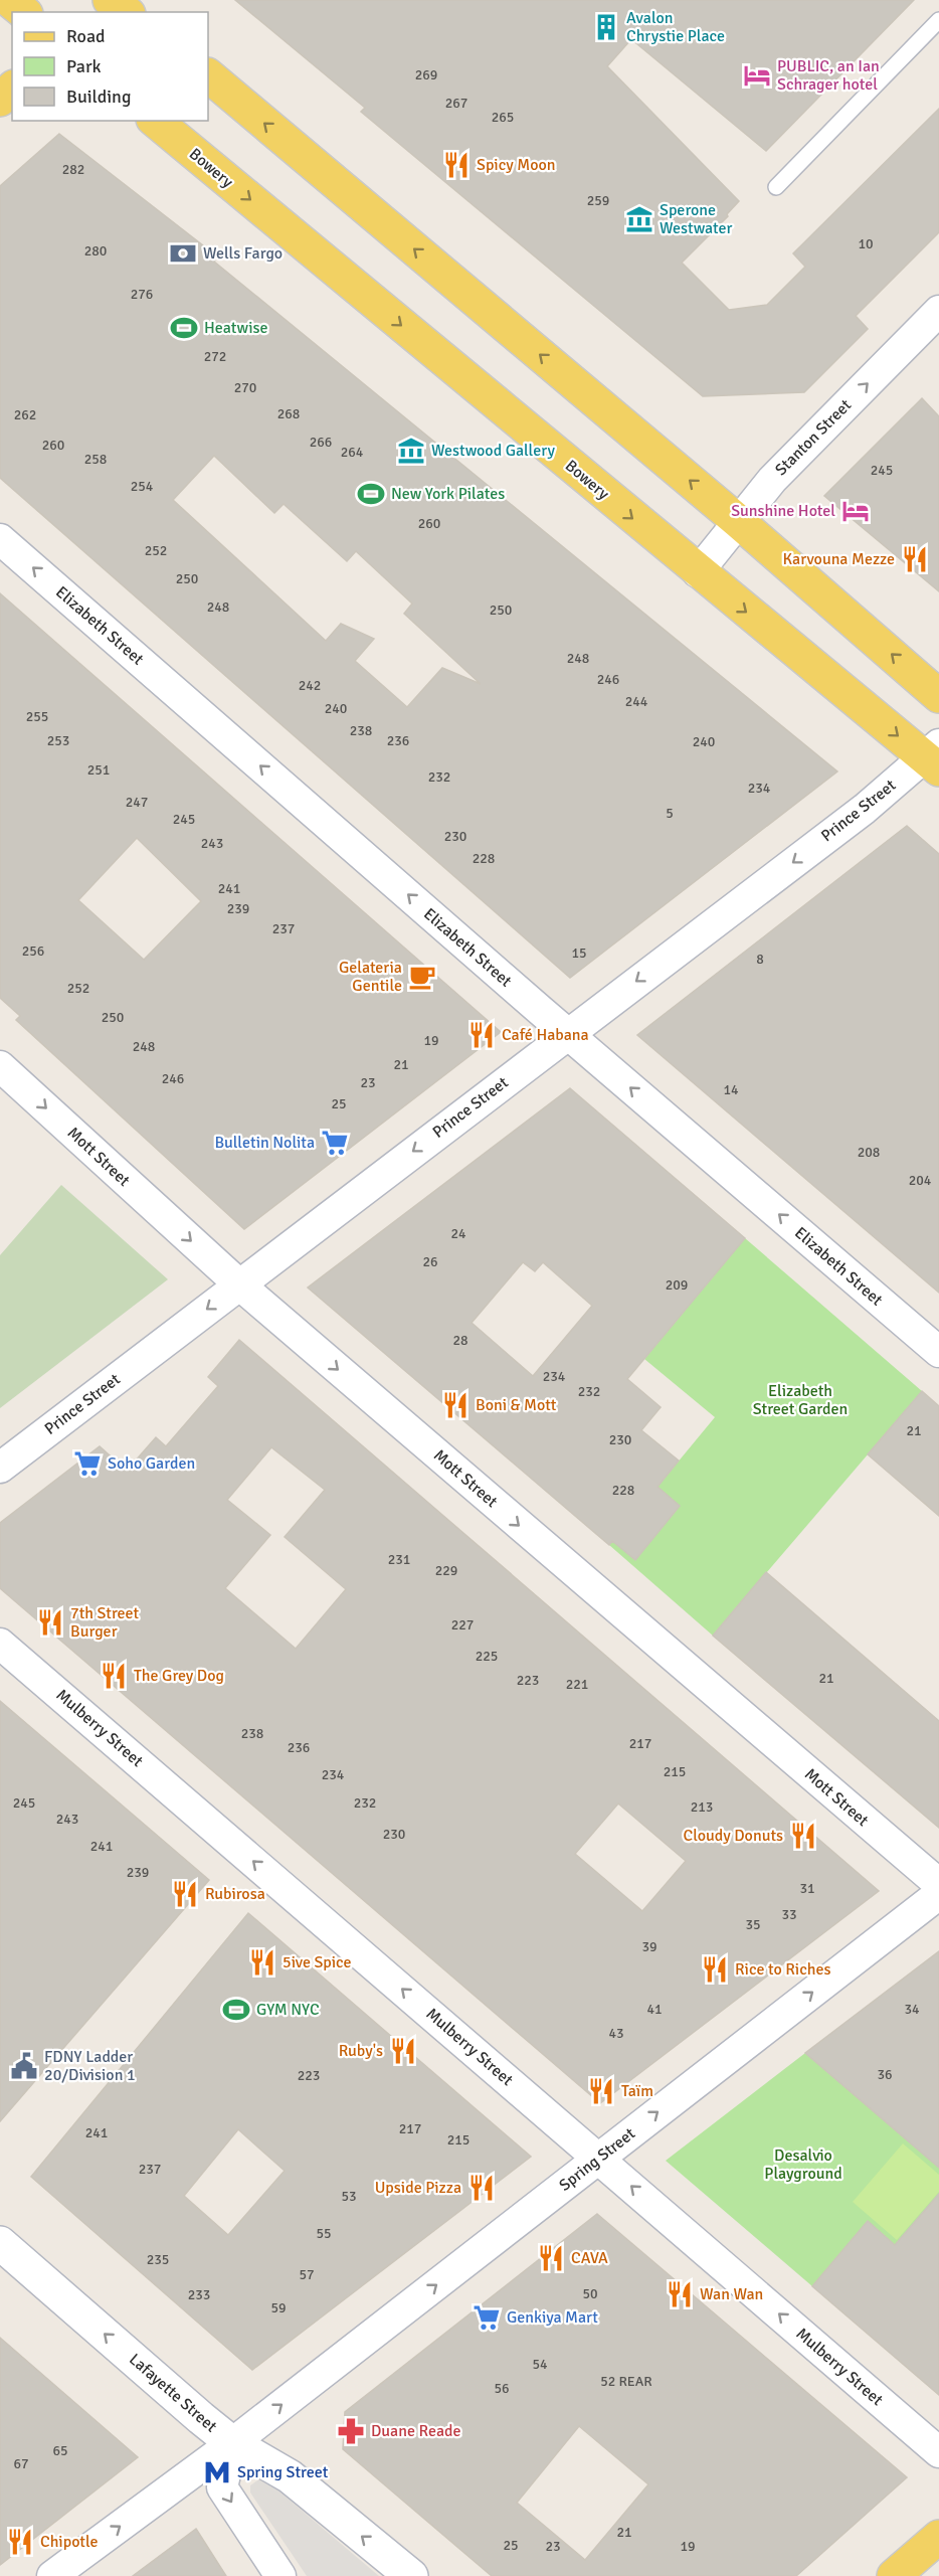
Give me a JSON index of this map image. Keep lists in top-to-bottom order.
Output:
{
  "streets": {
    "main road": ["Bowery", "Lafayette Street"],
    "street": [
      "Stanton Street",
      "Elizabeth Street",
      "Prince Street",
      "Mott Street",
      "Mulberry Street",
      "Spring Street"
    ]
  },
  "crossings": [
    ["Bowery", "Stanton Street"],
    ["Bowery", "Prince Street"],
    ["Elizabeth Street", "Prince Street"],
    ["Prince Street", "Mott Street"],
    ["Mulberry Street", "Spring Street"],
    ["Spring Street", "Lafayette Street"]
  ],
  "one_way": [
    "Stanton Street",
    "Elizabeth Street",
    "Prince Street",
    "Mott Street",
    "Mulberry Street",
    "Spring Street"
  ],
  "parks": ["Elizabeth Street Garden", "Desalvio Playground"],
  "places": {
    "building": ["Avalon Chrystie Place"],
    "hotel": ["PUBLIC, an Ian Schrager hotel", "Sunshine Hotel"],
    "restaurant": [
      "Spicy Moon",
      "Karvouna Mezze",
      "Café Habana",
      "Boni & Mott",
      "7th Street Burger",
      "The Grey Dog",
      "Cloudy Donuts",
      "Rubirosa",
      "5ive Spice",
      "Rice to Riches",
      "Ruby's",
      "Taïm",
      "Upside Pizza",
      "CAVA",
      "Wan Wan",
      "Chipotle"
    ],
    "museum": ["Sperone Westwater", "Westwood Gallery"],
    "bank": ["Wells Fargo"],
    "sports": ["Heatwise", "New York Pilates", "GYM NYC"],
    "cafe": ["Gelateria Gentile"],
    "supermarket": ["Bulletin Nolita", "Soho Garden", "Genkiya Mart"],
    "public building": ["FDNY Ladder 20/Division 1"],
    "pharmacy": ["Duane Reade"],
    "metro station": ["Spring Street"]
  },
  "house_numbers": [
    "269",
    "267",
    "265",
    "282",
    "259",
    "10",
    "280",
    "276",
    "272",
    "270",
    "268",
    "262",
    "266",
    "260",
    "264",
    "258",
    "245",
    "254",
    "260",
    "252",
    "250",
    "248",
    "250",
    "248",
    "246",
    "242",
    "244",
    "240",
    "255",
    "238",
    "253",
    "236",
    "240",
    "251",
    "232",
    "234",
    "247",
    "5",
    "245",
    "230",
    "243",
    "228",
    "241",
    "239",
    "237",
    "256",
    "15",
    "8",
    "252",
    "250",
    "19",
    "248",
    "21",
    "246",
    "23",
    "14",
    "25",
    "208",
    "204",
    "24",
    "26",
    "209",
    "28",
    "234",
    "232",
    "21",
    "230",
    "228",
    "231",
    "229",
    "227",
    "225",
    "21",
    "223",
    "221",
    "238",
    "217",
    "236",
    "215",
    "234",
    "245",
    "232",
    "213",
    "243",
    "230",
    "241",
    "239",
    "31",
    "33",
    "35",
    "39",
    "41",
    "34",
    "43",
    "36",
    "223",
    "217",
    "241",
    "215",
    "237",
    "53",
    "55",
    "235",
    "57",
    "50",
    "233",
    "59",
    "54",
    "52 REAR",
    "56",
    "65",
    "67",
    "21",
    "25",
    "23",
    "19"
  ],
  "legend": ["Road", "Park", "Building"]
}
